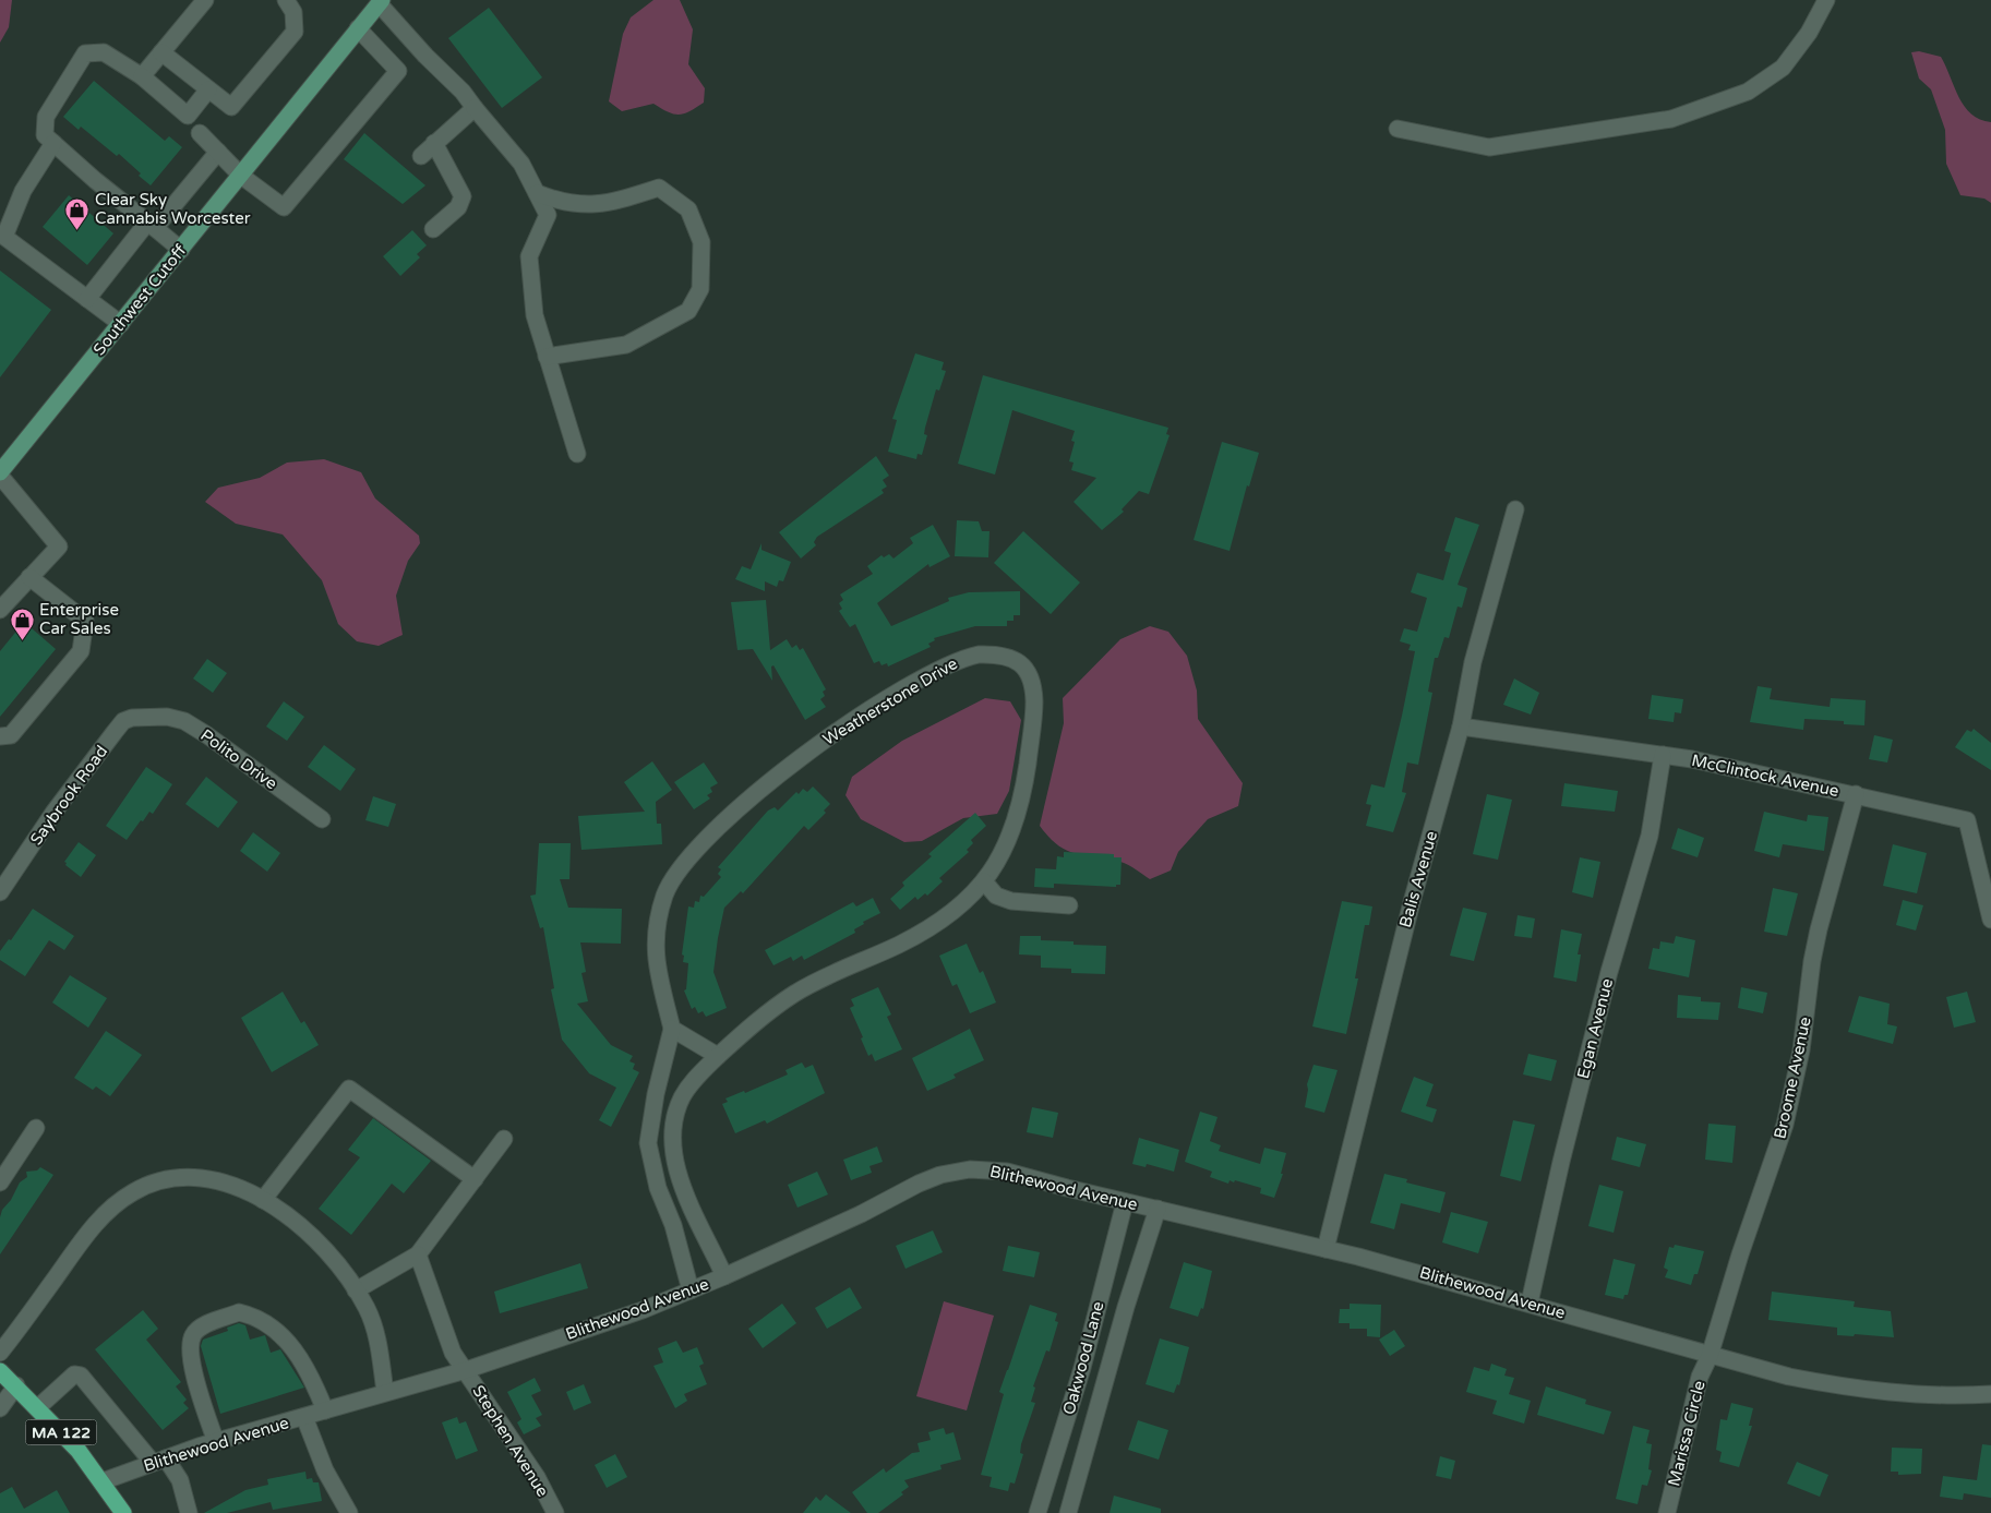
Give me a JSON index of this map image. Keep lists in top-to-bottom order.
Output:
{
  "streets": {
    "highway": ["MA 122"],
    "main road": ["Southwest Cutoff"],
    "street": [
      "Weatherstone Drive",
      "Polito Drive",
      "McClintock Avenue",
      "Saybrook Road",
      "Balis Avenue",
      "Egan Avenue",
      "Broome Avenue",
      "Blithewood Avenue",
      "Oakwood Lane",
      "Marissa Circle",
      "Stephen Avenue"
    ]
  },
  "crossings": [
    ["Weatherstone Drive", "Blithewood Avenue"],
    ["Polito Drive", "Saybrook Road"],
    ["McClintock Avenue", "Balis Avenue"],
    ["McClintock Avenue", "Egan Avenue"],
    ["McClintock Avenue", "Broome Avenue"],
    ["Balis Avenue", "Blithewood Avenue"],
    ["Egan Avenue", "Blithewood Avenue"],
    ["Broome Avenue", "Blithewood Avenue"],
    ["Broome Avenue", "Marissa Circle"],
    ["Blithewood Avenue", "Oakwood Lane"],
    ["Blithewood Avenue", "MA 122"],
    ["Blithewood Avenue", "Marissa Circle"],
    ["Blithewood Avenue", "Stephen Avenue"]
  ],
  "places": {
    "shop": ["Clear Sky Cannabis Worcester", "Enterprise Car Sales"]
  }
}
